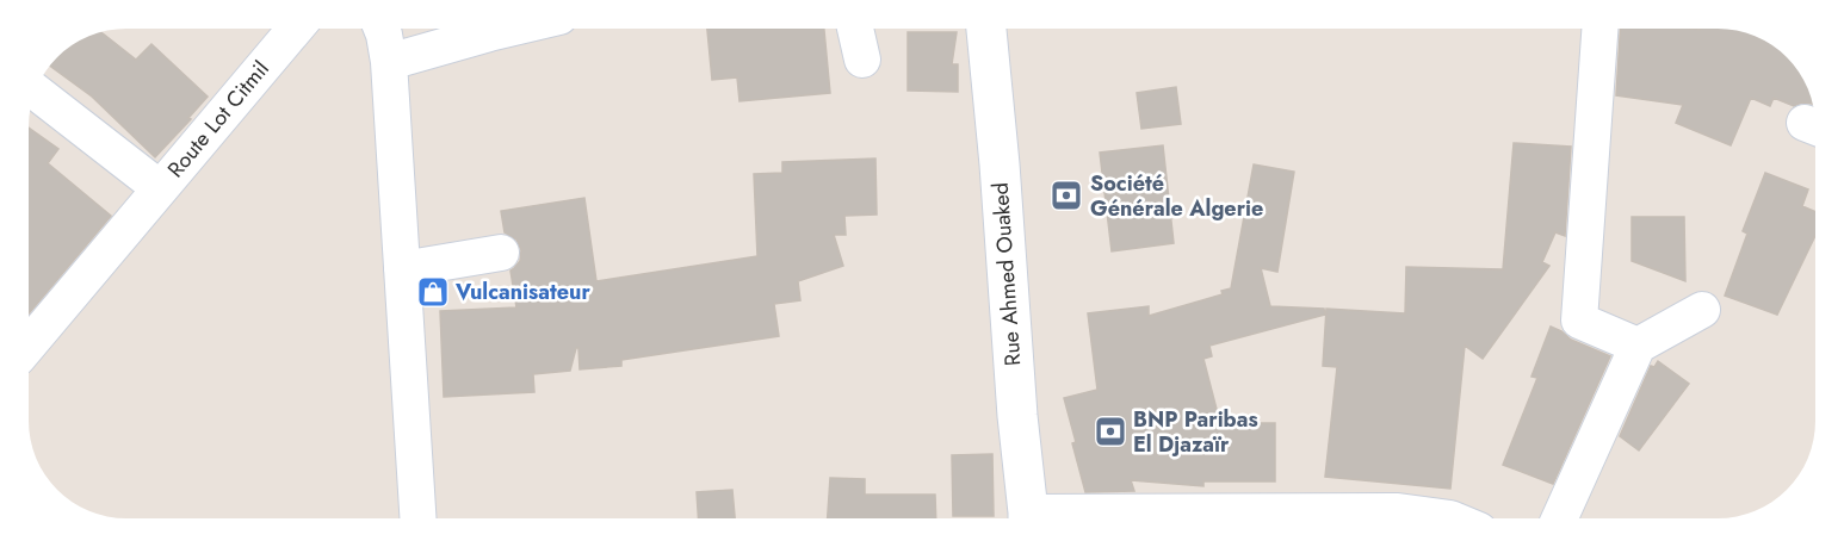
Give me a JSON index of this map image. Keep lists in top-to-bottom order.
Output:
{
  "streets": {
    "main road": ["Rue Ahmed Ouaked"],
    "street": ["Route Lot Citmil"]
  },
  "places": {
    "bank": ["Société Générale Algerie", "BNP Paribas El Djazaïr"],
    "shop": ["Vulcanisateur"]
  }
}
